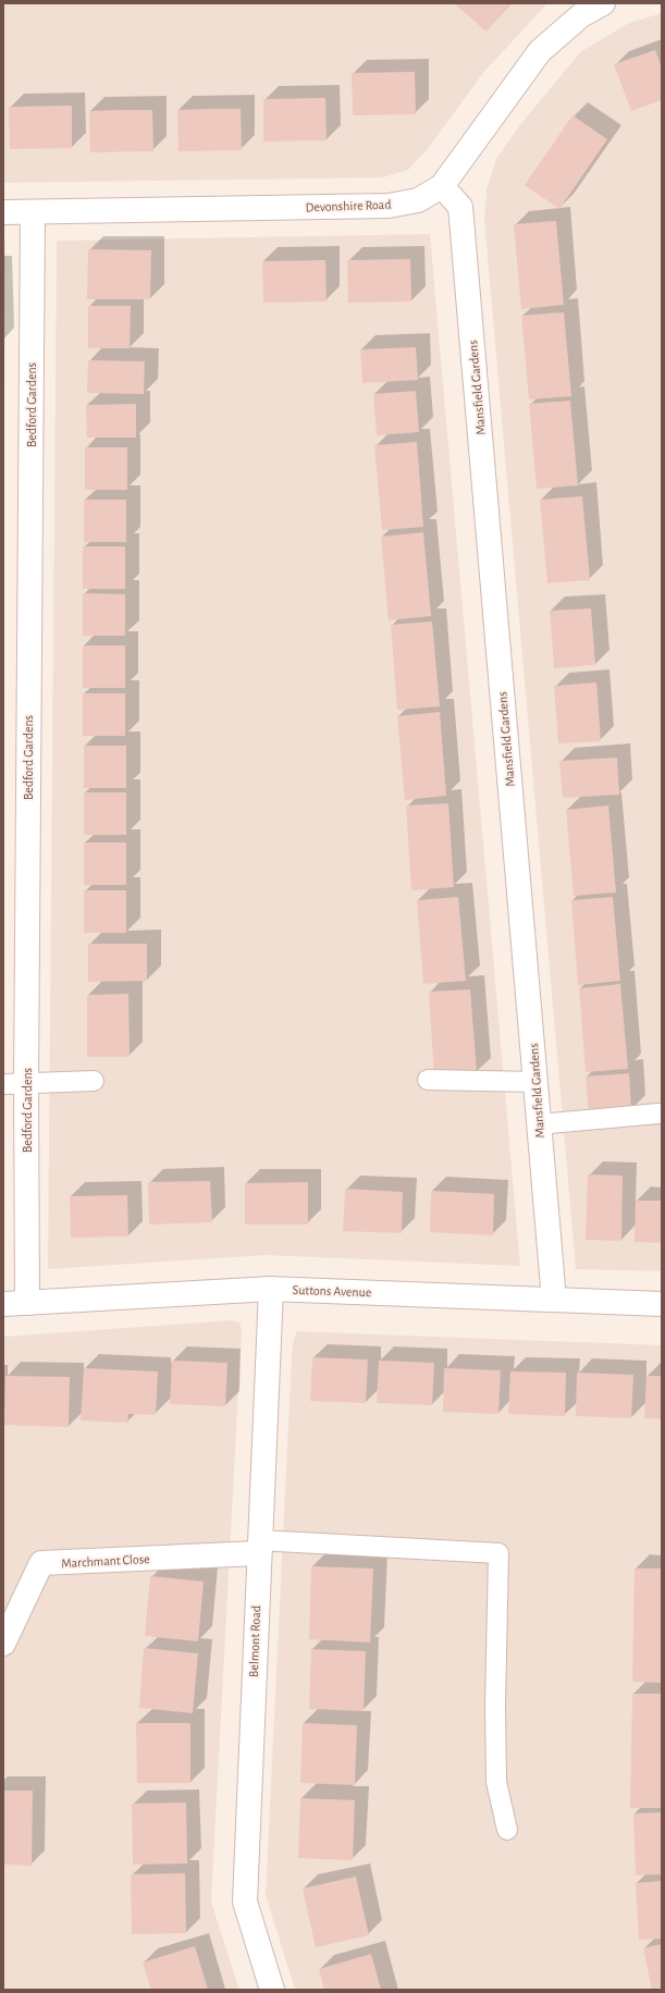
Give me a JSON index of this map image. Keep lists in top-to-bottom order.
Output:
{
  "streets": {
    "street": [
      "Devonshire Road",
      "Mansfield Gardens",
      "Bedford Gardens",
      "Suttons Avenue",
      "Marchmant Close",
      "Belmont Road"
    ]
  },
  "crossings": [
    ["Devonshire Road", "Mansfield Gardens"],
    ["Devonshire Road", "Bedford Gardens"],
    ["Mansfield Gardens", "Suttons Avenue"],
    ["Bedford Gardens", "Suttons Avenue"],
    ["Suttons Avenue", "Belmont Road"],
    ["Marchmant Close", "Belmont Road"]
  ]
}
